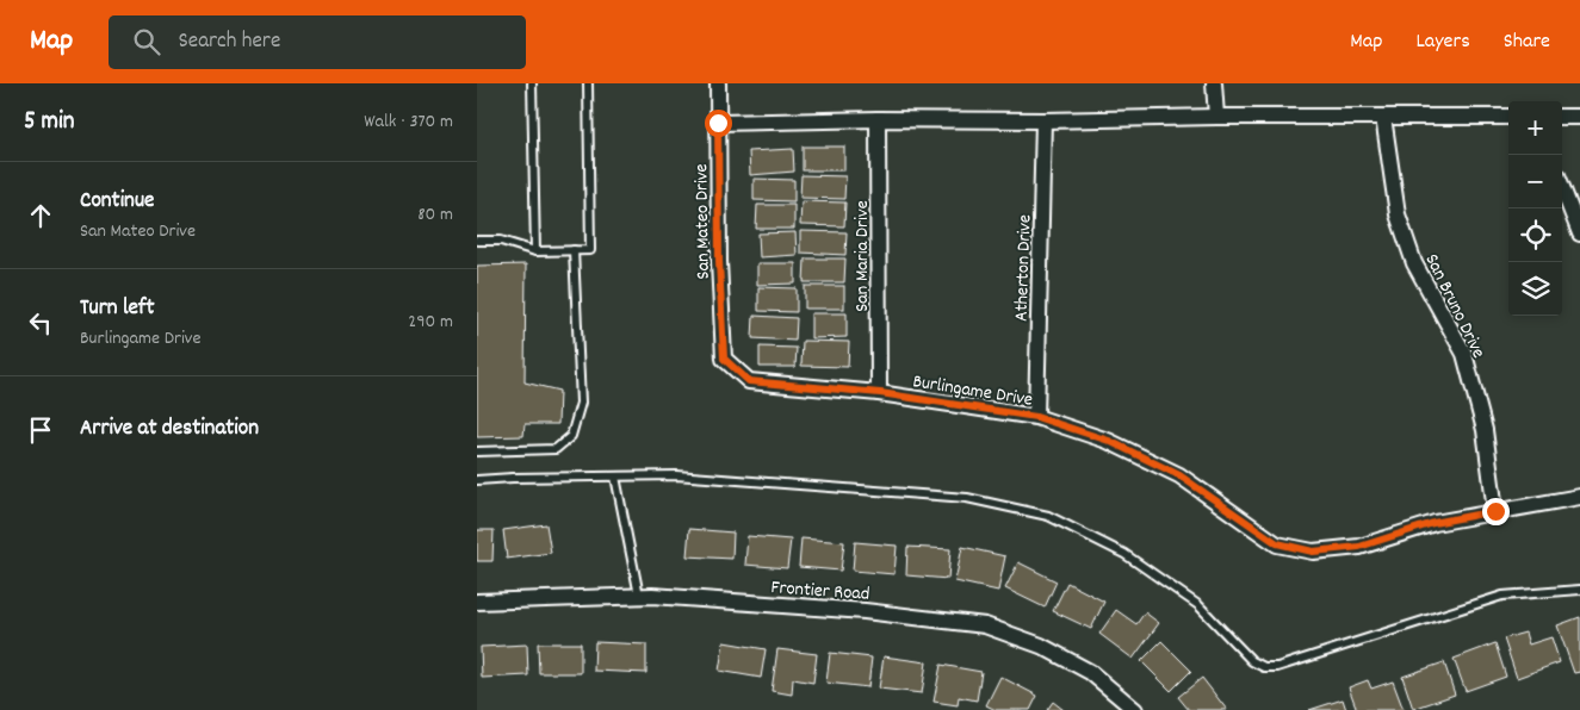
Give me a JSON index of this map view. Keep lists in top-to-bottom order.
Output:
{
  "streets": {
    "street": [
      "San Mateo Drive",
      "San Maria Drive",
      "Atherton Drive",
      "San Bruno Drive",
      "Burlingame Drive",
      "Frontier Road"
    ]
  },
  "crossings": [
    ["San Mateo Drive", "Burlingame Drive"],
    ["San Maria Drive", "Burlingame Drive"],
    ["Atherton Drive", "Burlingame Drive"],
    ["San Bruno Drive", "Burlingame Drive"]
  ],
  "page": {
    "header": "Map",
    "search": "Search here",
    "nav": ["Map", "Layers", "Share"],
    "heading": ["5 min", "Walk · 370 m"],
    "map_buttons": ["+", "−"],
    "list": [
      ["Continue", "San Mateo Drive", "80 m"],
      ["Turn left", "Burlingame Drive", "290 m"],
      "Arrive at destination"
    ]
  }
}
